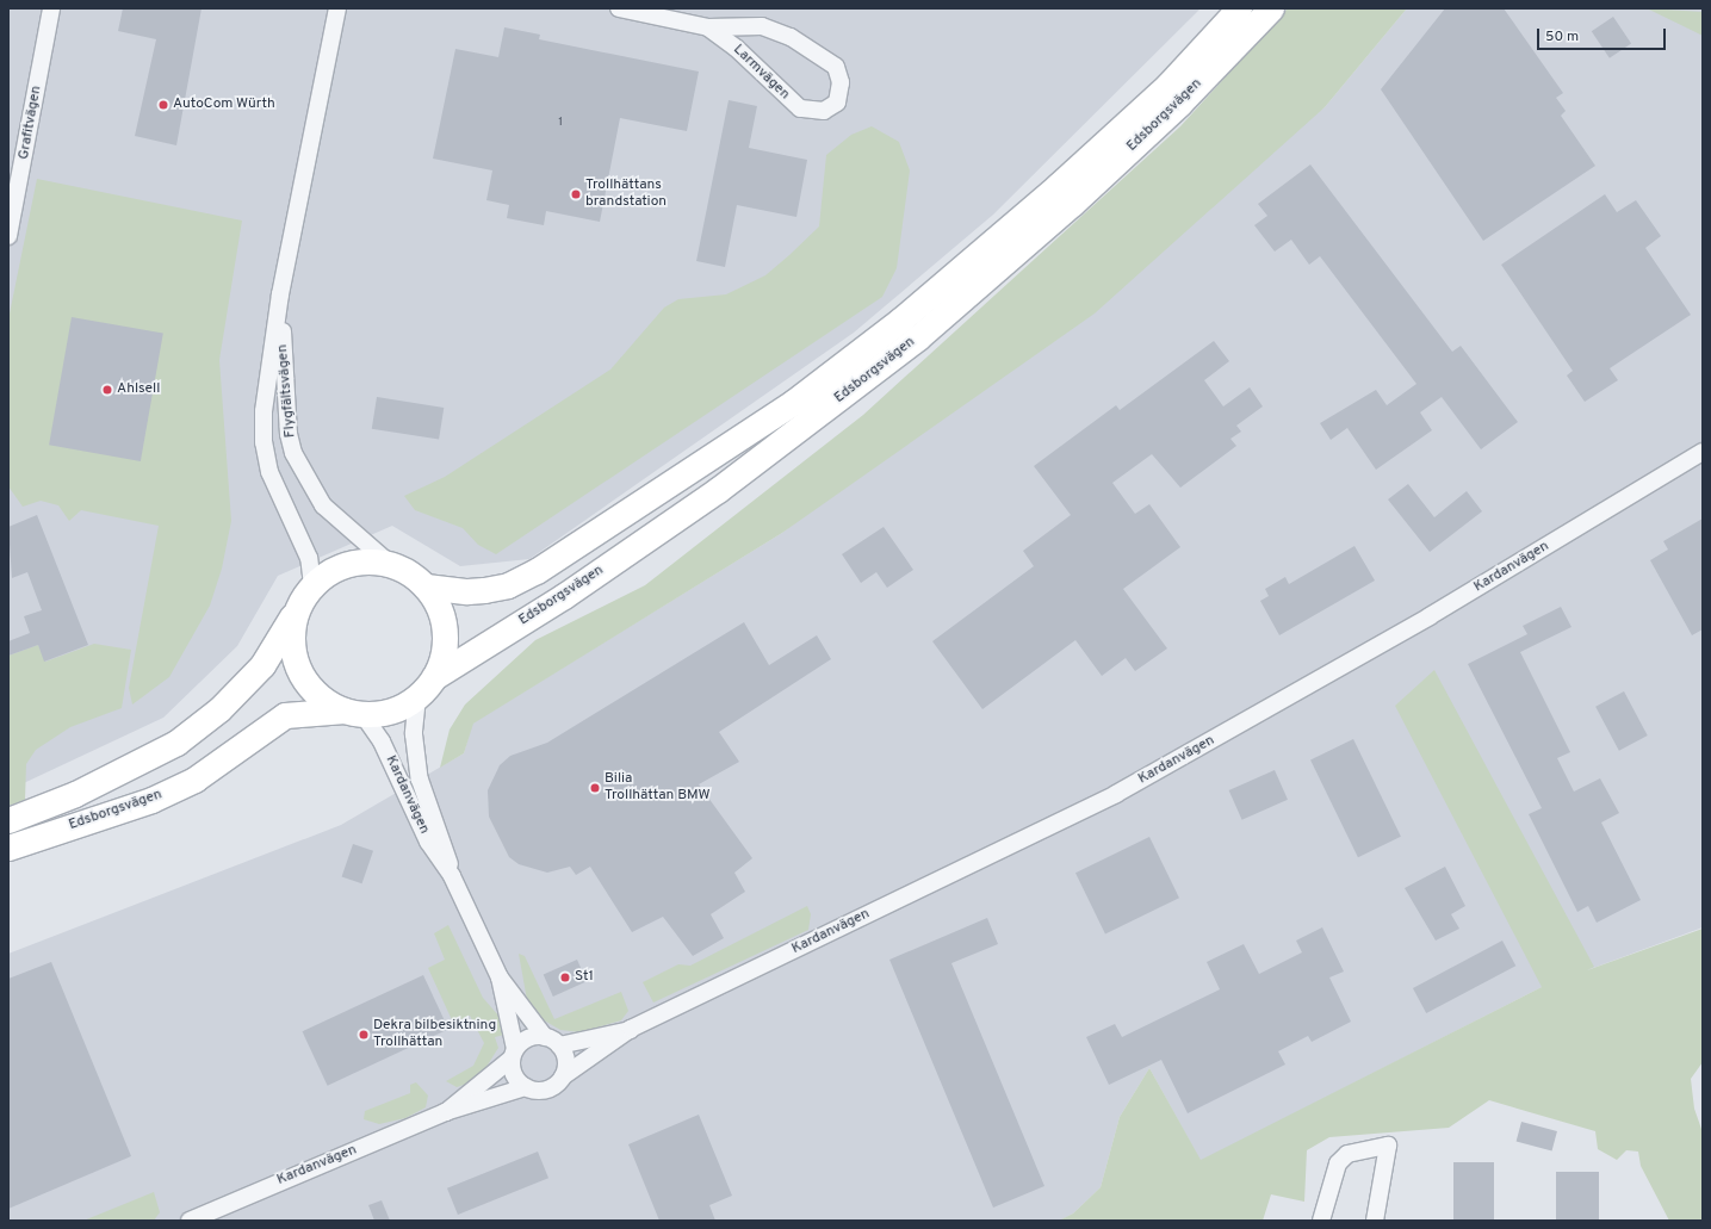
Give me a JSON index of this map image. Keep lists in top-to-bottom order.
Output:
{
  "streets": {
    "highway": ["Edsborgsvägen"],
    "street": [
      "Larmvägen",
      "Grafitvägen",
      "Flygfältsvägen",
      "Kardanvägen"
    ]
  },
  "crossings": [
    ["Edsborgsvägen", "Flygfältsvägen"],
    ["Edsborgsvägen", "Kardanvägen"],
    ["Flygfältsvägen", "Kardanvägen"]
  ],
  "places": [
    "AutoCom Würth",
    "Trollhättans brandstation",
    "Ahlsell",
    "Bilia Trollhättan BMW",
    "St1",
    "Dekra bilbesiktning Trollhättan"
  ],
  "house_numbers": ["1"],
  "scale_bar": "50 m"
}
